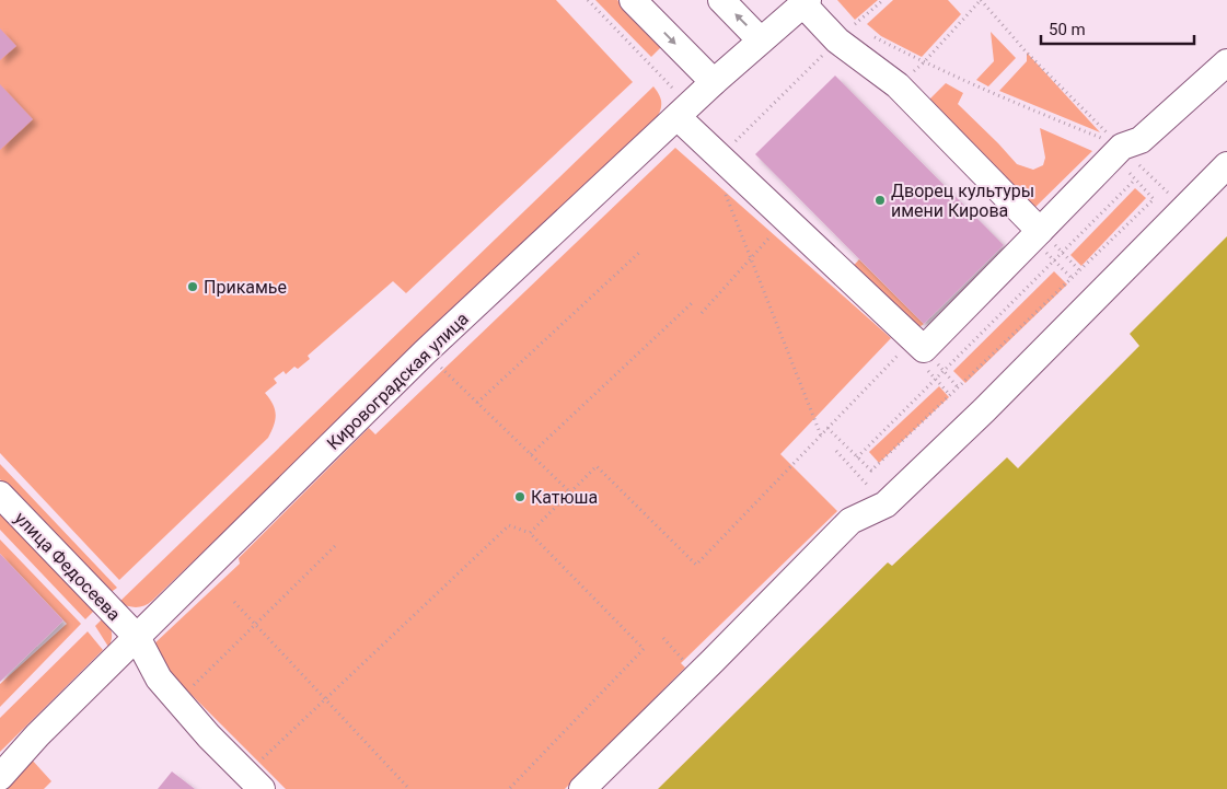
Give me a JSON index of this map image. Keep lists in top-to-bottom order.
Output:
{
  "streets": {
    "street": ["Кировоградская улица", "улица Федосеева"]
  },
  "crossings": [
    ["Кировоградская улица", "улица Федосеева"]
  ],
  "places": ["Дворец культуры имени Кирова", "Прикамье", "Катюша"],
  "scale_bar": "50 m"
}
